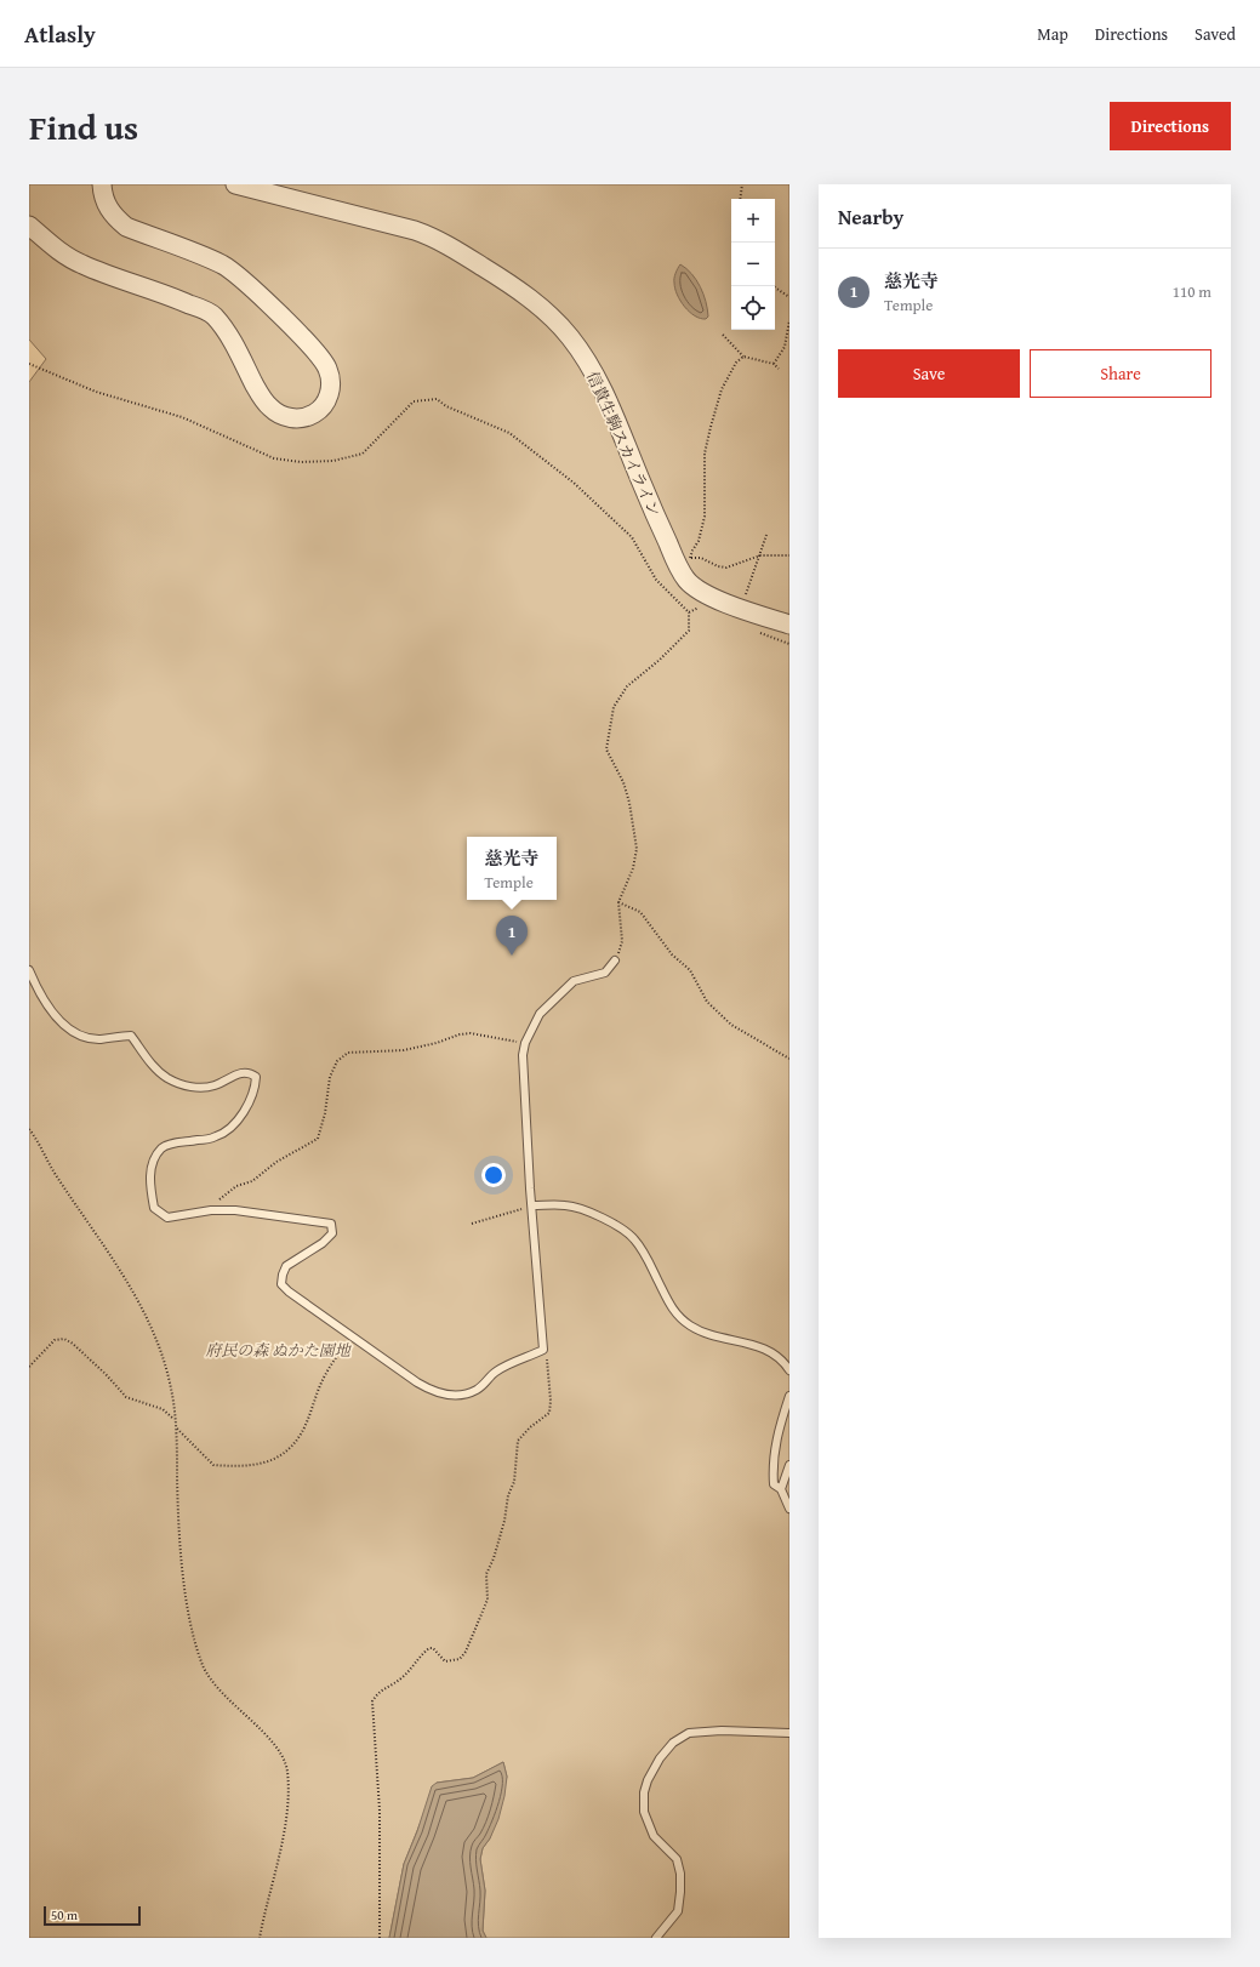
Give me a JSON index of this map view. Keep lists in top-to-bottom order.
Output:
{
  "streets": {
    "street": ["信貴生駒スカイライン"]
  },
  "parks": ["府民の森 ぬかた園地"],
  "scale_bar": "50 m",
  "page": {
    "header": "Atlasly",
    "nav": ["Map", "Directions", "Saved"],
    "title": "Find us",
    "buttons": [
      "Directions",
      ["Save", "Share"]
    ],
    "heading": "Nearby",
    "map_buttons": ["+", "−"],
    "list": [
      {
        "mark": "1",
        "name": "慈光寺",
        "note": "Temple",
        "value": "110 m"
      }
    ],
    "popup": ["慈光寺", "Temple"],
    "pins": "1",
    "scale": "50 m"
  }
}
